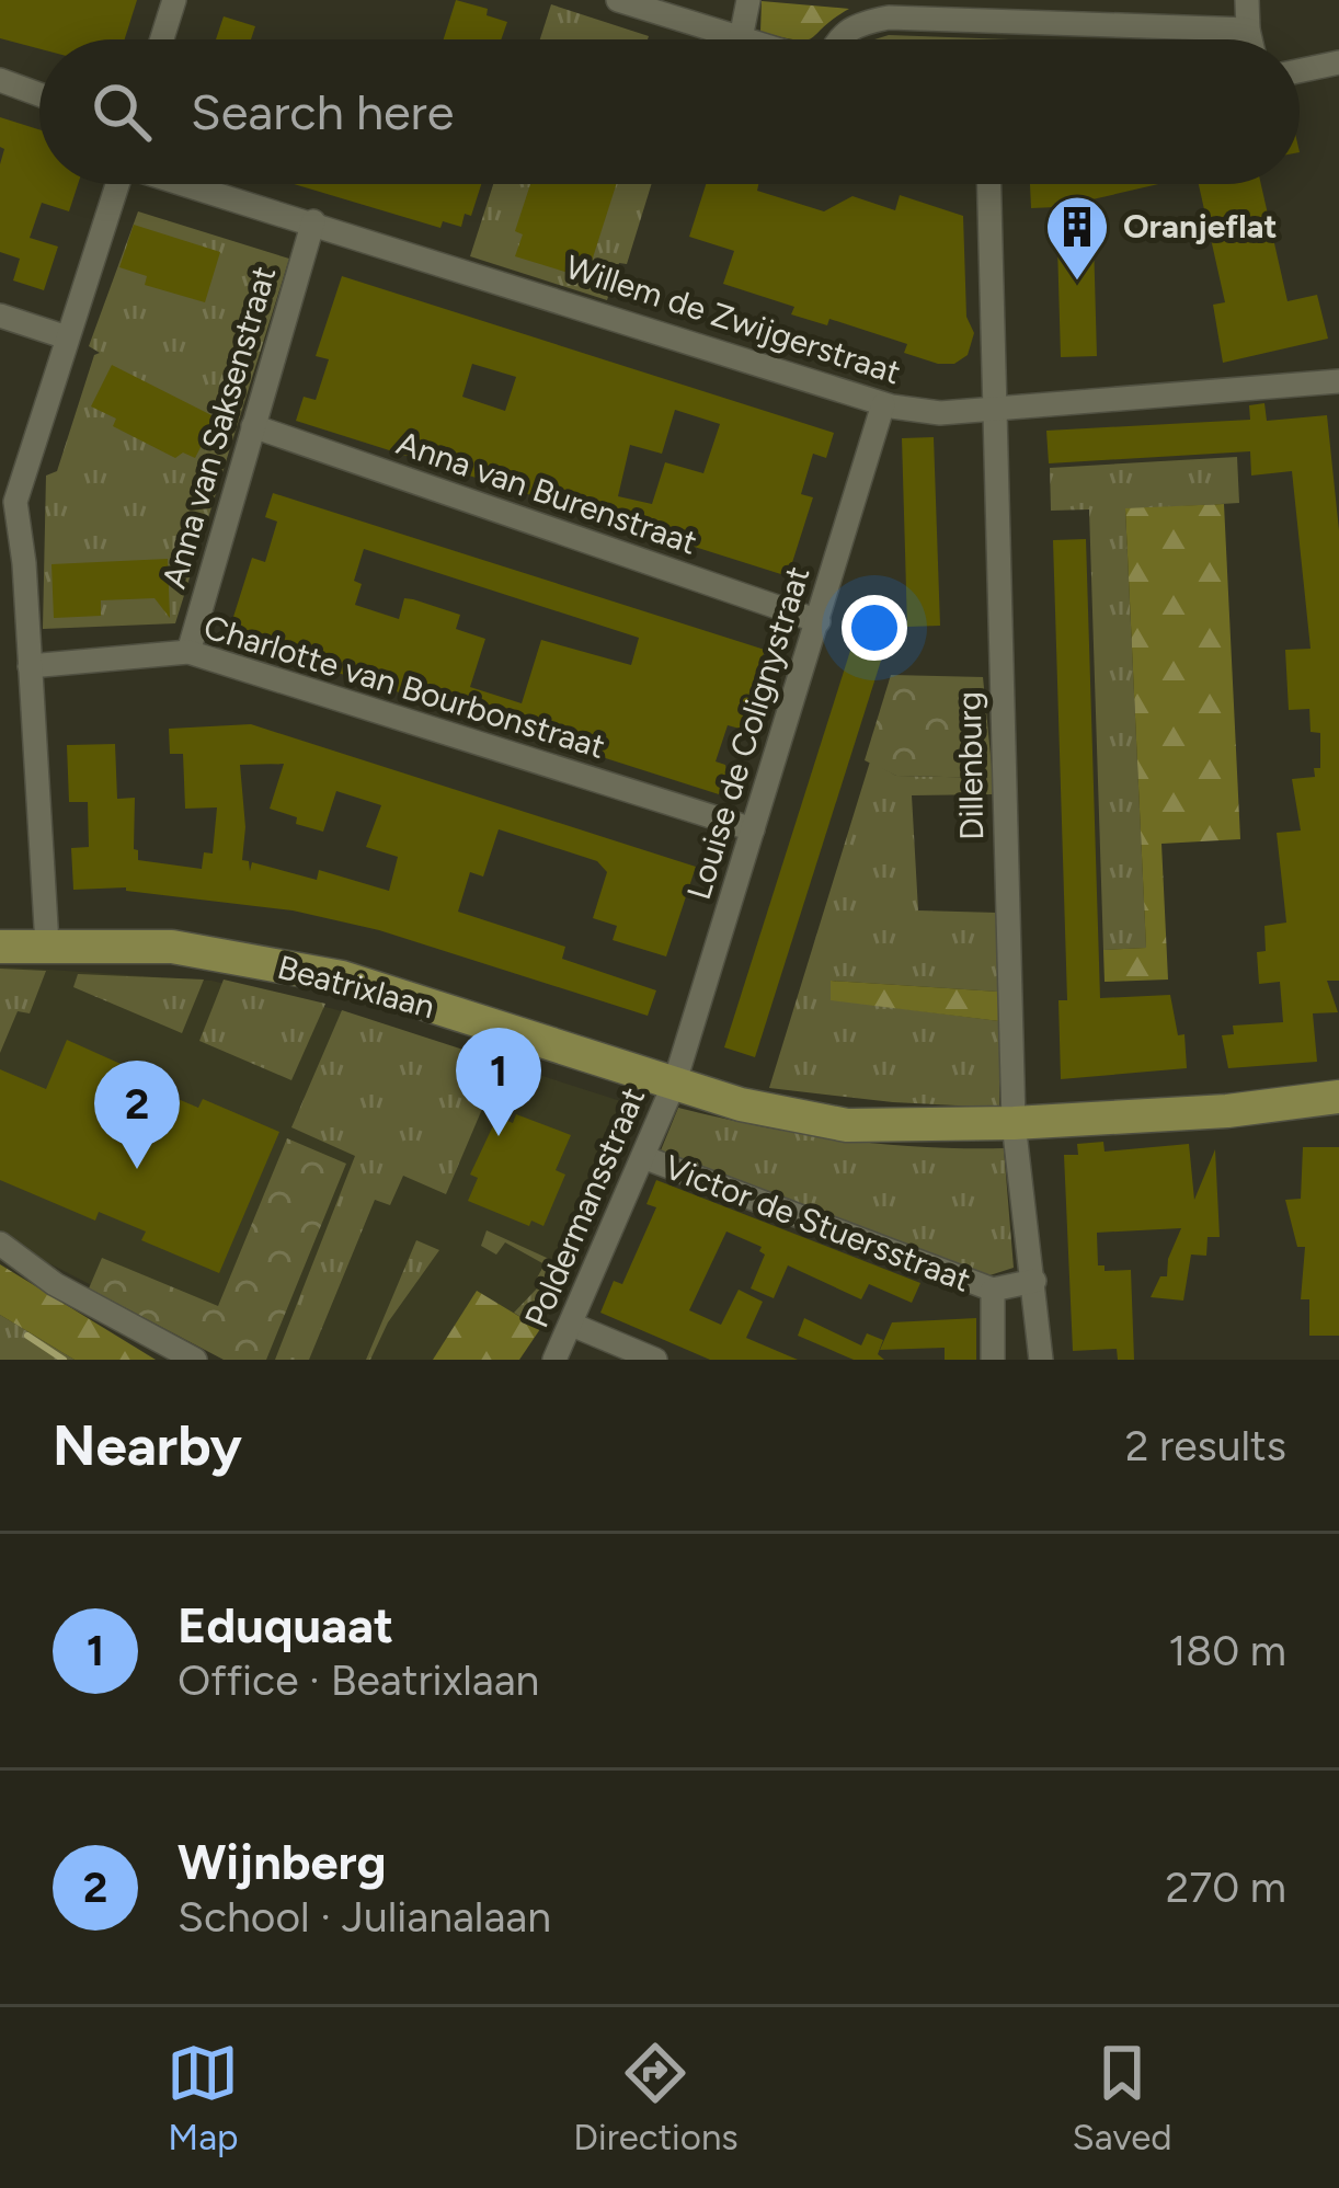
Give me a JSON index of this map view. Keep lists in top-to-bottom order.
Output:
{
  "streets": {
    "street": [
      "Willem de Zwijgerstraat",
      "Anna van Saksenstraat",
      "Anna van Burenstraat",
      "Charlotte van Bourbonstraat",
      "Louise de Colignystraat",
      "Dillenburg",
      "Beatrixlaan",
      "Poldermansstraat",
      "Victor de Stuersstraat"
    ]
  },
  "crossings": [
    ["Willem de Zwijgerstraat", "Anna van Saksenstraat"],
    ["Willem de Zwijgerstraat", "Louise de Colignystraat"],
    ["Willem de Zwijgerstraat", "Dillenburg"],
    ["Anna van Saksenstraat", "Anna van Burenstraat"],
    ["Anna van Saksenstraat", "Charlotte van Bourbonstraat"],
    ["Anna van Burenstraat", "Louise de Colignystraat"],
    ["Charlotte van Bourbonstraat", "Louise de Colignystraat"],
    ["Louise de Colignystraat", "Beatrixlaan"],
    ["Louise de Colignystraat", "Poldermansstraat"],
    ["Dillenburg", "Beatrixlaan"],
    ["Beatrixlaan", "Poldermansstraat"],
    ["Poldermansstraat", "Victor de Stuersstraat"]
  ],
  "places": {
    "building": ["Oranjeflat"]
  },
  "page": {
    "search": "Search here",
    "pins": ["1", "2"],
    "heading": ["Nearby", "2 results"],
    "list": [
      {
        "mark": "1",
        "name": "Eduquaat",
        "note": "Office · Beatrixlaan",
        "value": "180 m"
      },
      {
        "mark": "2",
        "name": "Wijnberg",
        "note": "School · Julianalaan",
        "value": "270 m"
      }
    ],
    "nav": ["Map", "Directions", "Saved"]
  }
}
